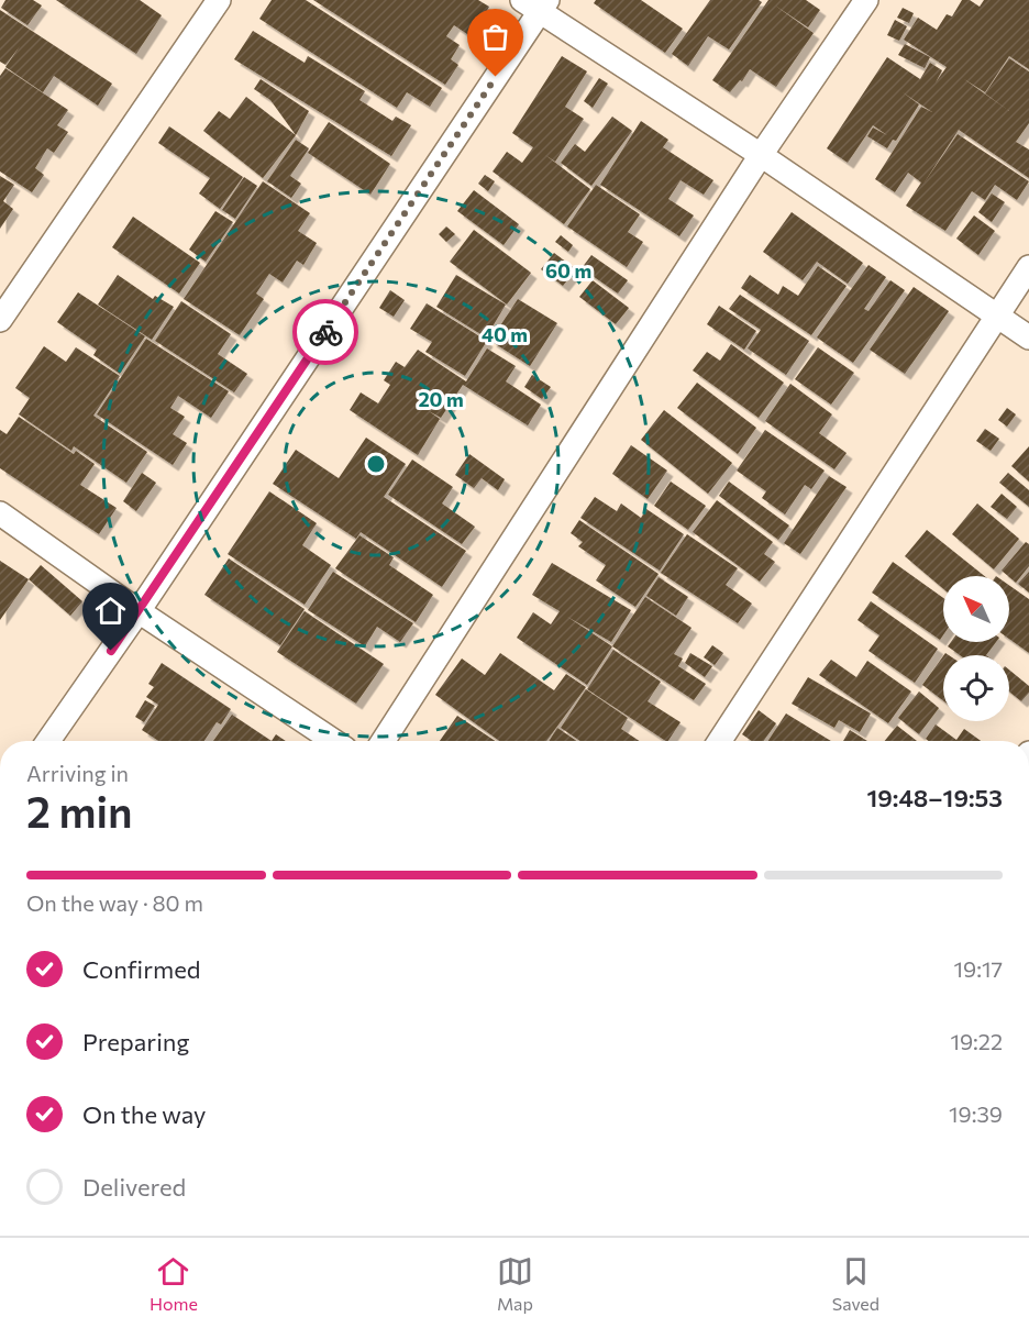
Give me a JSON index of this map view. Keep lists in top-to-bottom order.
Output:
{
  "north": "top left",
  "page": {
    "heading": ["2 min", "Arriving in", "19:48–19:53"],
    "bar": "On the way · 80 m",
    "list": [
      ["Confirmed", "19:17"],
      ["Preparing", "19:22"],
      ["On the way", "19:39"],
      "Delivered"
    ],
    "tabs": ["Home", "Map", "Saved"]
  },
  "rings": ["60 m", "40 m", "20 m"]
}
